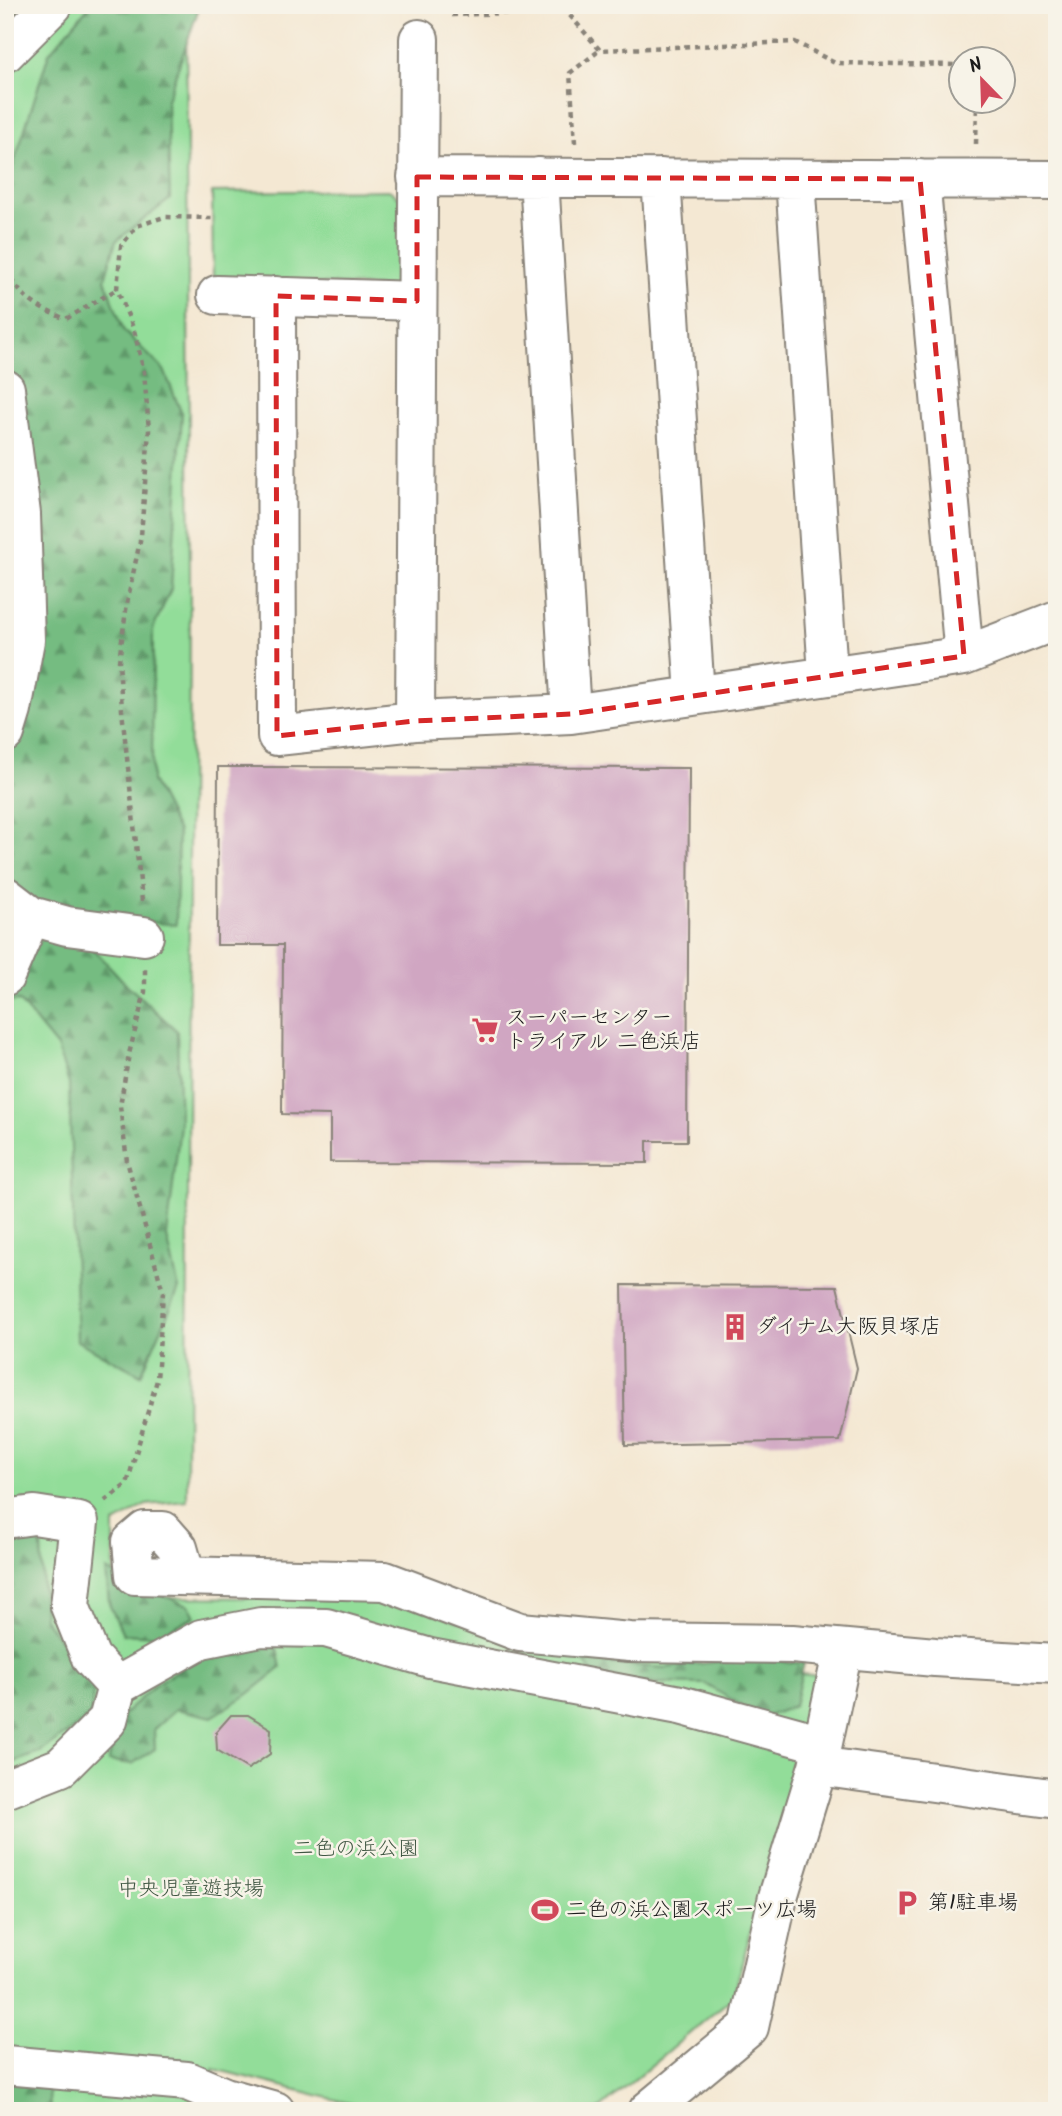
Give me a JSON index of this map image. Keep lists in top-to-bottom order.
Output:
{
  "parks": ["二色の浜公園", "中央児童遊技場"],
  "places": {
    "supermarket": ["スーパーセンター トライアル 二色浜店"],
    "building": ["ダイナム大阪貝塚店"],
    "parking": ["第1駐車場"],
    "sports": ["二色の浜公園スポーツ広場"]
  },
  "north": "top left"
}
